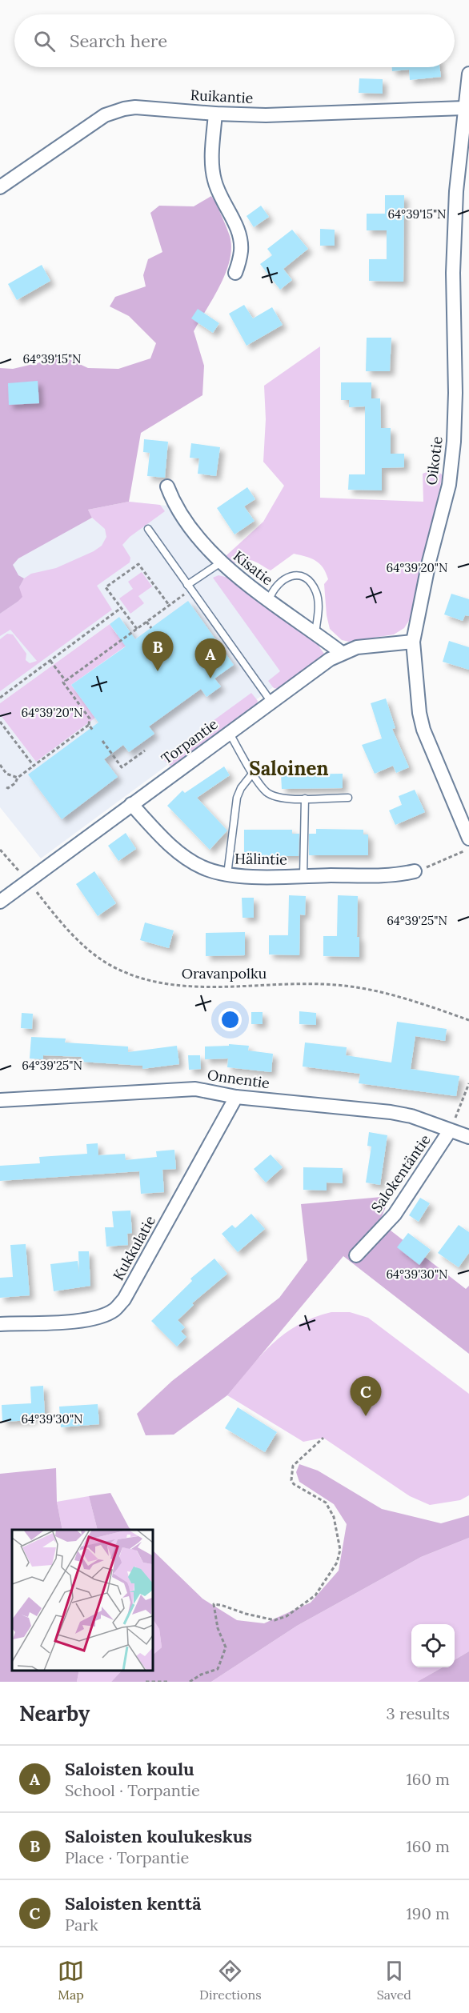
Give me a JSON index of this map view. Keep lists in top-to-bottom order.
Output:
{
  "streets": {
    "street": [
      "Ruikantie",
      "Oikotie",
      "Kisatie",
      "Torpantie",
      "Hälintie",
      "Onnentie",
      "Salokentäntie",
      "Kukkulatie"
    ],
    "path": ["Oravanpolku"]
  },
  "crossings": [
    ["Ruikantie", "Oikotie"],
    ["Oikotie", "Torpantie"],
    ["Kisatie", "Torpantie"],
    ["Torpantie", "Hälintie"],
    ["Torpantie", "Oravanpolku"],
    ["Onnentie", "Salokentäntie"],
    ["Onnentie", "Kukkulatie"]
  ],
  "districts": ["Saloinen"],
  "page": {
    "search": "Search here",
    "pins": ["B", "A", "C"],
    "heading": ["Nearby", "3 results"],
    "list": [
      {
        "mark": "A",
        "name": "Saloisten koulu",
        "note": "School · Torpantie",
        "value": "160 m"
      },
      {
        "mark": "B",
        "name": "Saloisten koulukeskus",
        "note": "Place · Torpantie",
        "value": "160 m"
      },
      {
        "mark": "C",
        "name": "Saloisten kenttä",
        "note": "Park",
        "value": "190 m"
      }
    ],
    "nav": ["Map", "Directions", "Saved"]
  },
  "coordinates": [
    "64°39'15\"N",
    "64°39'20\"N",
    "64°39'25\"N",
    "64°39'30\"N"
  ]
}
